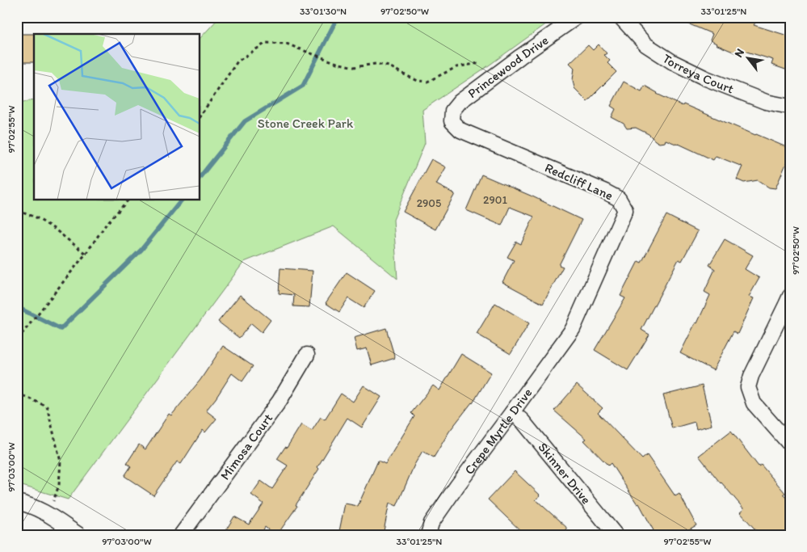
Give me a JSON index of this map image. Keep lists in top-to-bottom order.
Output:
{
  "streets": {
    "street": [
      "Princewood Drive",
      "Torreya Court",
      "Redcliff Lane",
      "Crepe Myrtle Drive",
      "Mimosa Court",
      "Skinner Drive"
    ]
  },
  "crossings": [
    ["Princewood Drive", "Redcliff Lane"],
    ["Redcliff Lane", "Crepe Myrtle Drive"],
    ["Crepe Myrtle Drive", "Skinner Drive"]
  ],
  "parks": ["Stone Creek Park"],
  "house_numbers": ["2901", "2905"],
  "north": "top left",
  "coordinates": [
    "33°01'30\"N",
    "97°02'50\"W",
    "33°01'25\"N",
    "97°02'55\"W",
    "97°03'00\"W"
  ]
}
